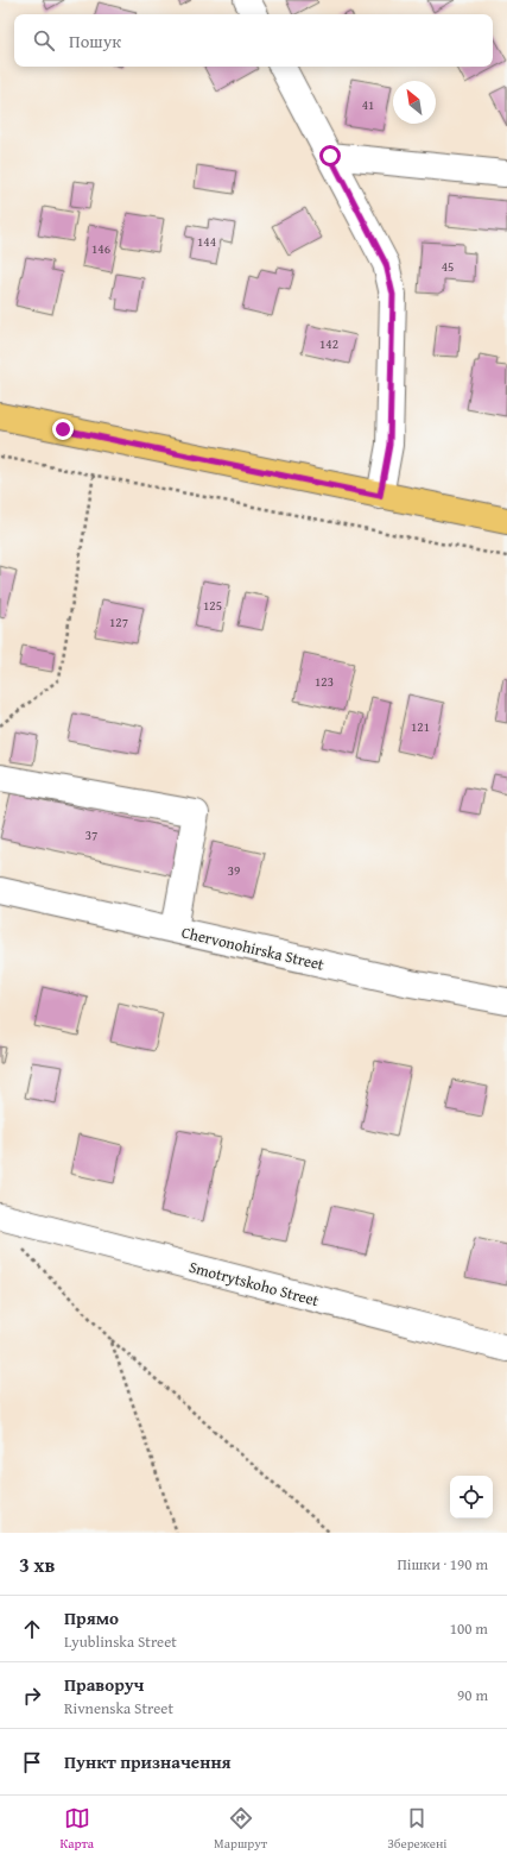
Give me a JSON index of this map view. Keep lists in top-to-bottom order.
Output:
{
  "streets": {
    "street": ["Chervonohirska Street", "Smotrytskoho Street"]
  },
  "house_numbers": [
    "41",
    "144",
    "146",
    "45",
    "142",
    "125",
    "127",
    "123",
    "121",
    "37",
    "39"
  ],
  "north": "top left",
  "page": {
    "search": "Пошук",
    "heading": ["3 хв", "Пішки · 190 m"],
    "list": [
      ["Прямо", "Lyublinska Street", "100 m"],
      ["Праворуч", "Rivnenska Street", "90 m"],
      "Пункт призначення"
    ],
    "nav": ["Карта", "Маршрут", "Збережені"]
  }
}
